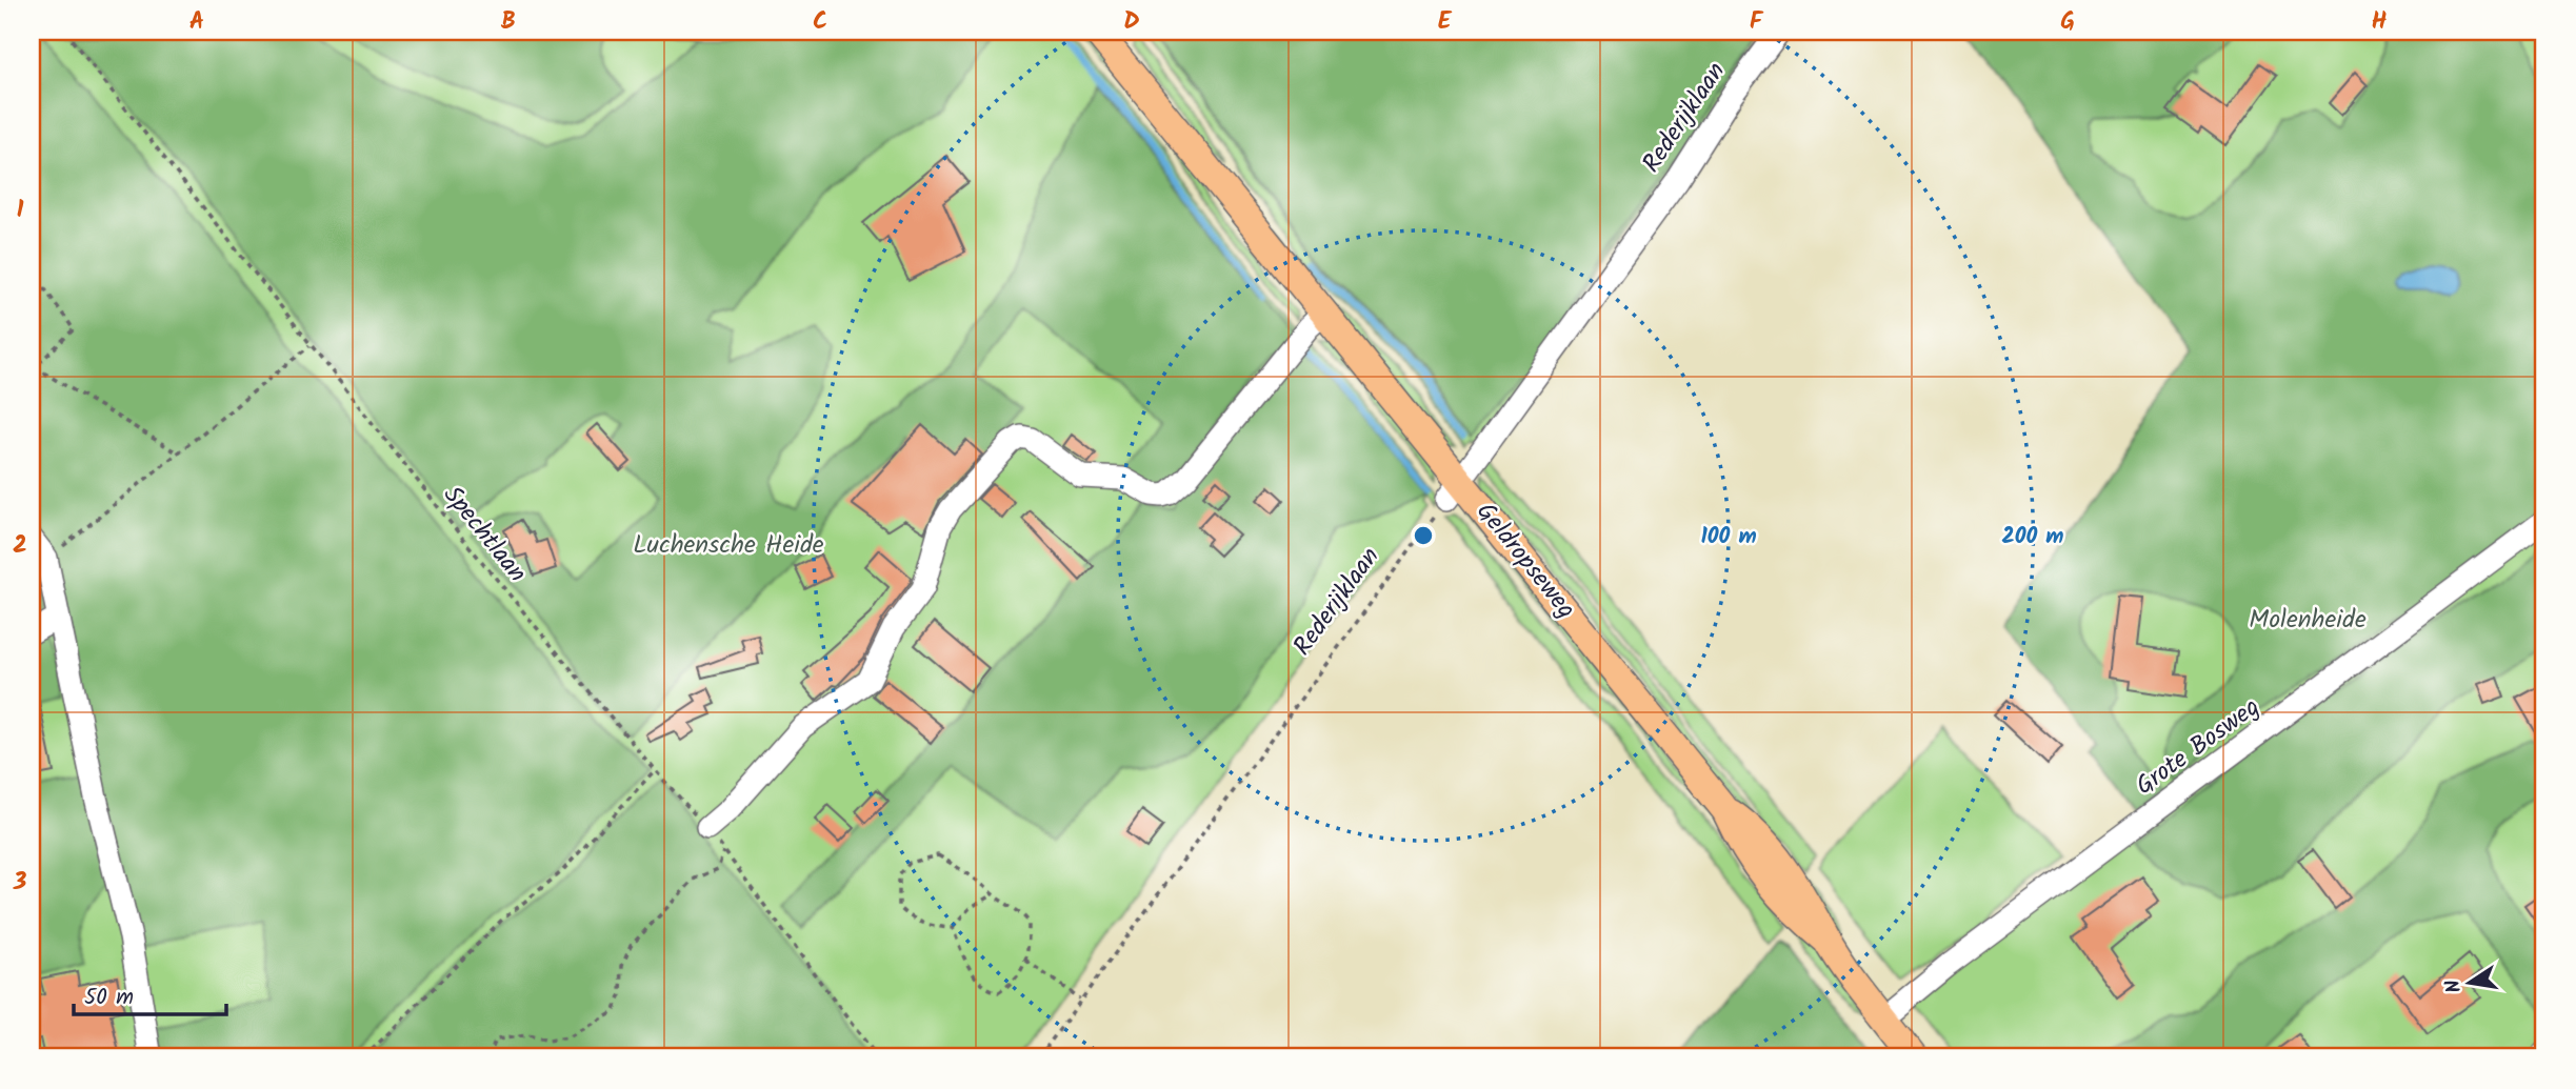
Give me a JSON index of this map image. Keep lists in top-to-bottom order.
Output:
{
  "streets": {
    "main road": ["Geldropseweg"],
    "street": ["Rederijklaan", "Grote Bosweg"],
    "path": ["Spechtlaan"]
  },
  "crossings": [
    ["Rederijklaan", "Geldropseweg"],
    ["Geldropseweg", "Grote Bosweg"]
  ],
  "parks": ["Luchensche Heide", "Molenheide"],
  "scale_bar": "50 m",
  "north": "left",
  "grid": {
    "columns": [
      "A",
      "B",
      "C",
      "D",
      "E",
      "F",
      "G",
      "H"
    ],
    "rows": ["1", "2", "3"]
  },
  "rings": ["100 m", "200 m"]
}
